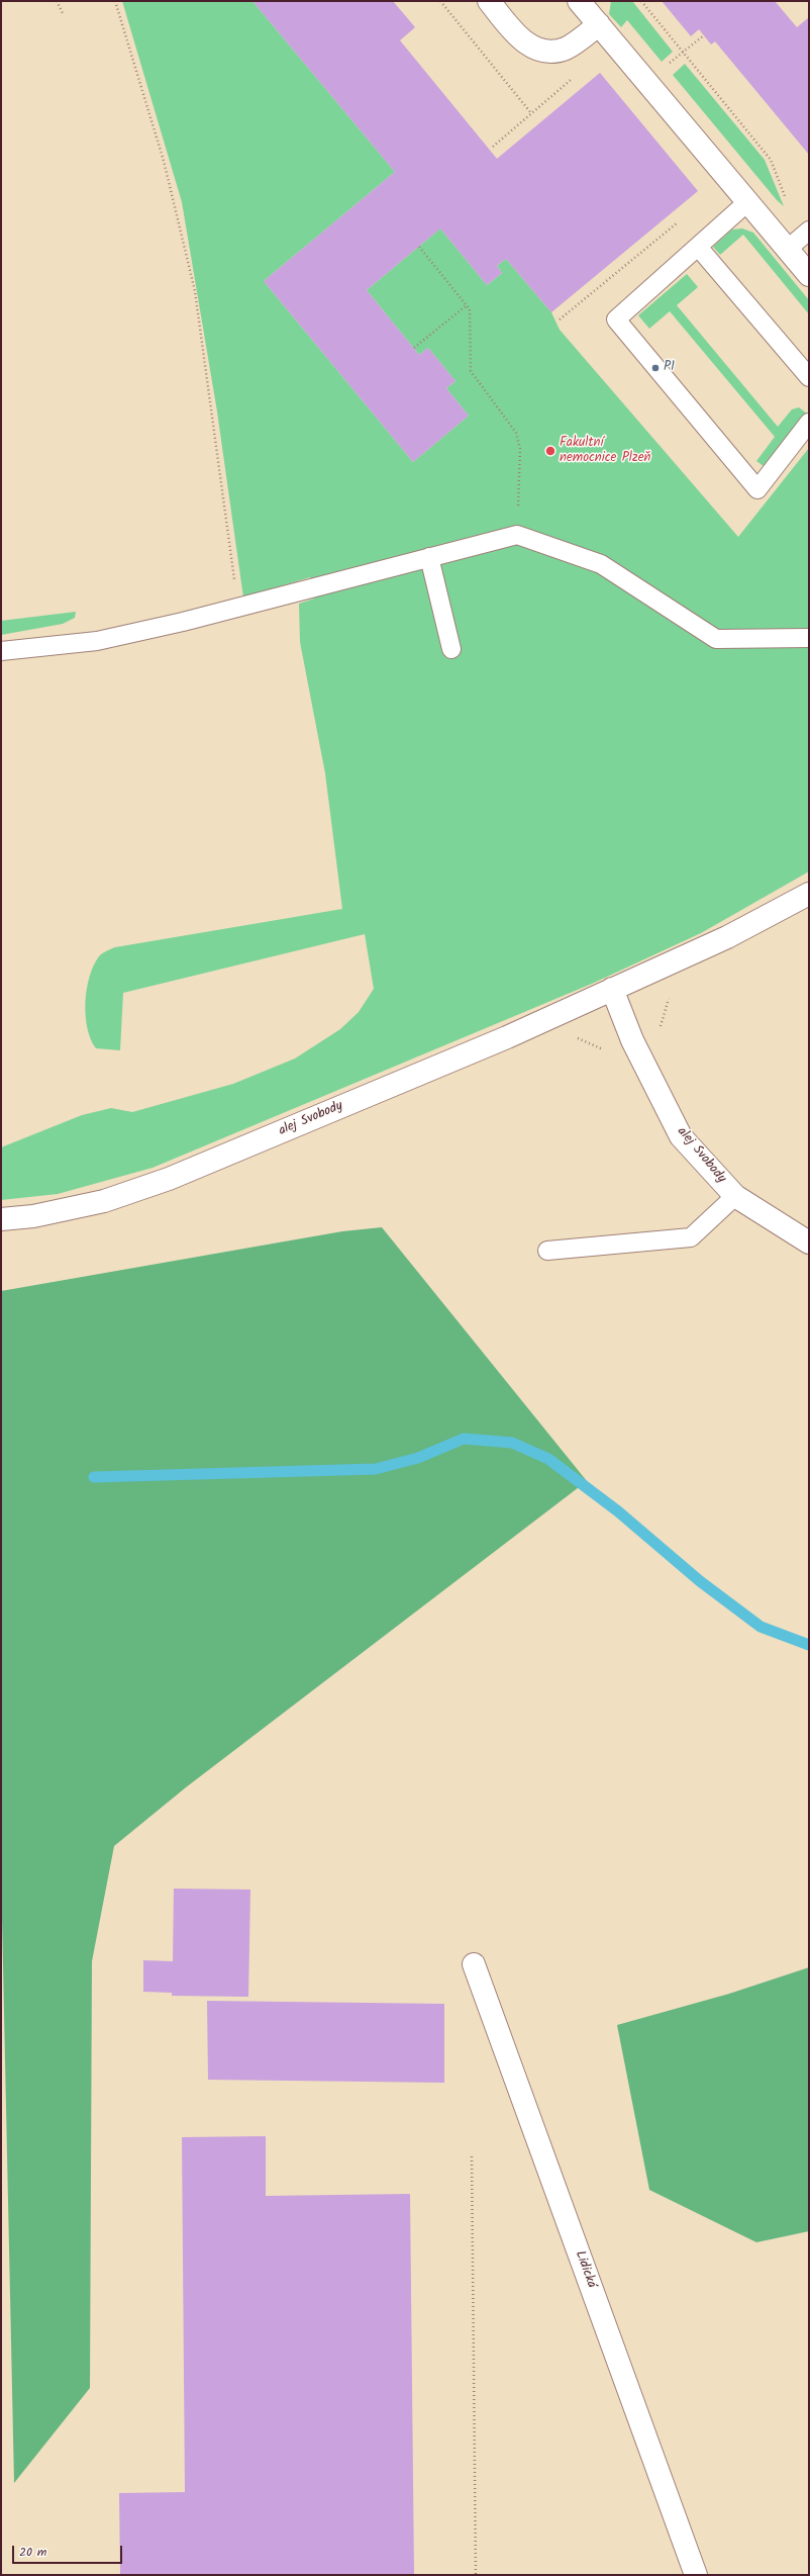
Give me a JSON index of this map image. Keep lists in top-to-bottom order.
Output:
{
  "streets": {
    "street": ["alej Svobody", "Lidická"]
  },
  "places": ["P1", "Fakultní nemocnice Plzeň"],
  "scale_bar": "20 m"
}
